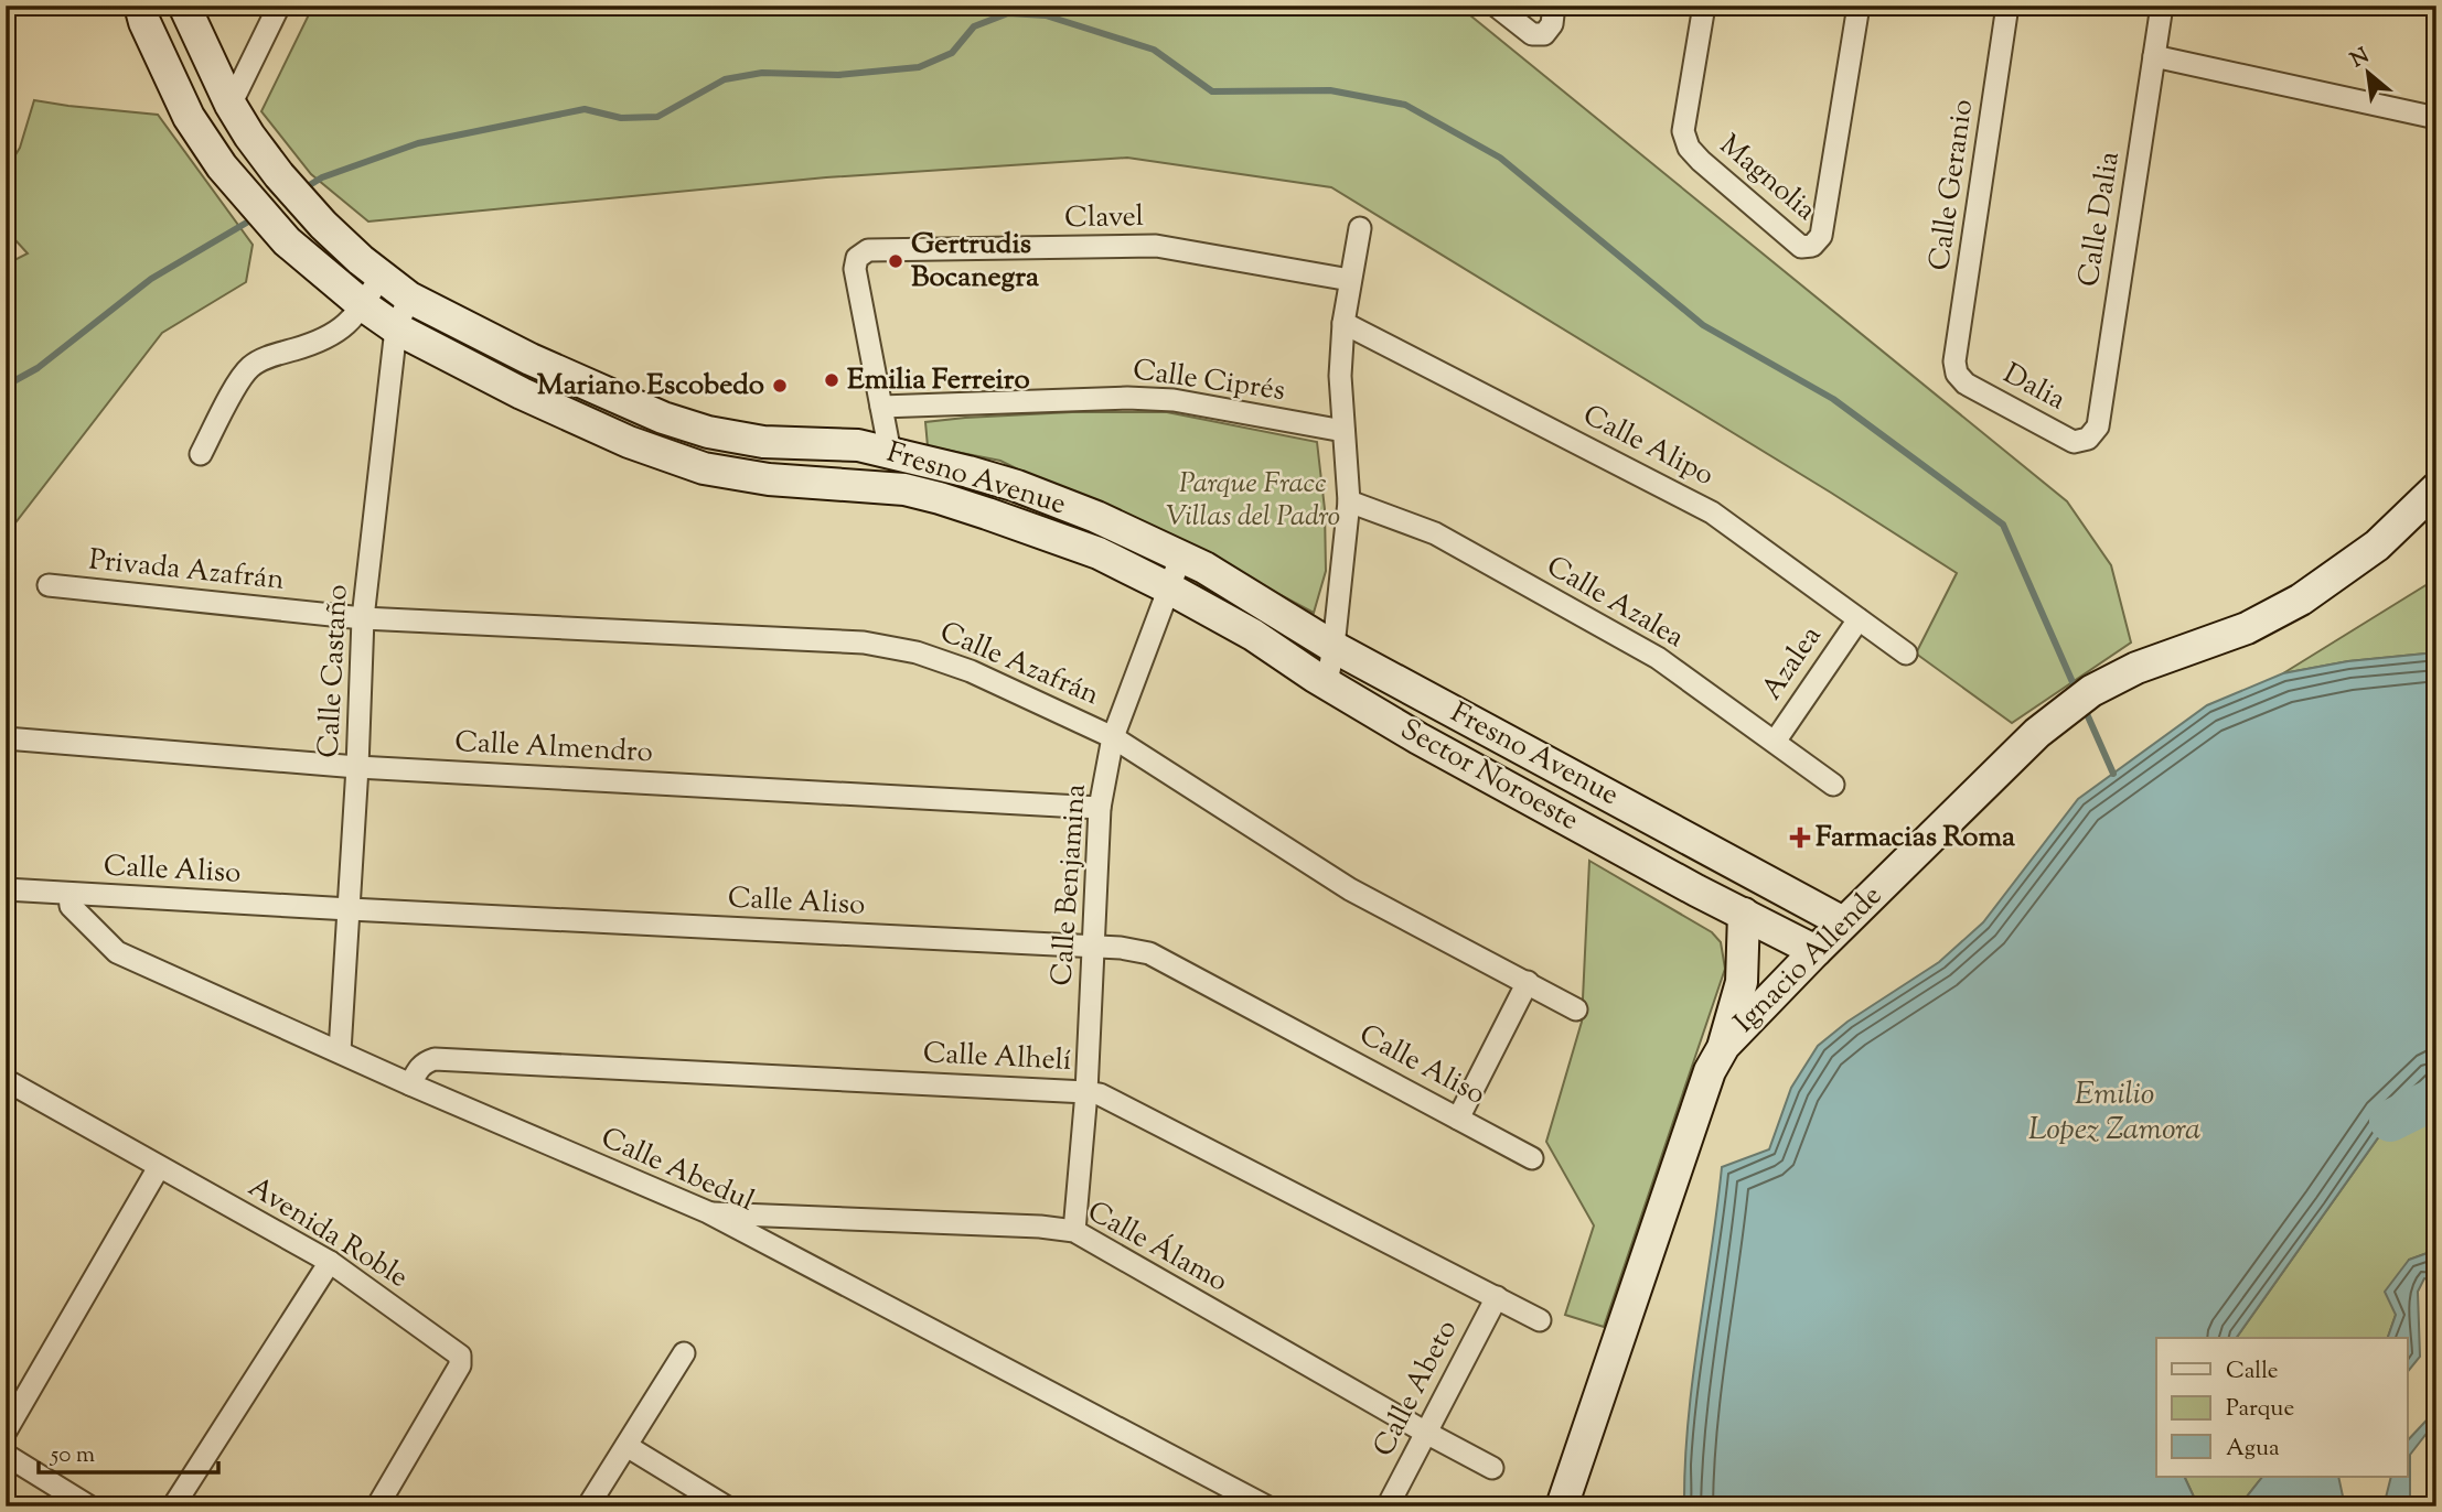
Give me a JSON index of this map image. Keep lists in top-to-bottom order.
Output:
{
  "streets": {
    "street": [
      "Magnolia",
      "Calle Geranio",
      "Clavel",
      "Calle Dalia",
      "Calle Ciprés",
      "Dalia",
      "Calle Alipo",
      "Fresno Avenue",
      "Privada Azafrán",
      "Calle Azalea",
      "Azalea",
      "Calle Azafrán",
      "Calle Castaño",
      "Calle Almendro",
      "Sector Noroeste",
      "Calle Aliso",
      "Calle Benjamina",
      "Ignacio Allende",
      "Calle Alhelí",
      "Calle Abedul",
      "Avenida Roble",
      "Calle Álamo",
      "Calle Abeto"
    ]
  },
  "crossings": [
    ["Calle Geranio", "Dalia"],
    ["Clavel", "Calle Ciprés"],
    ["Calle Dalia", "Dalia"],
    ["Calle Alipo", "Azalea"],
    ["Fresno Avenue", "Calle Castaño"],
    ["Fresno Avenue", "Calle Benjamina"],
    ["Fresno Avenue", "Ignacio Allende"],
    ["Privada Azafrán", "Calle Azafrán"],
    ["Privada Azafrán", "Calle Castaño"],
    ["Calle Azalea", "Azalea"],
    ["Calle Azafrán", "Calle Castaño"],
    ["Calle Azafrán", "Calle Benjamina"],
    ["Calle Castaño", "Calle Almendro"],
    ["Calle Castaño", "Sector Noroeste"],
    ["Calle Castaño", "Calle Aliso"],
    ["Calle Castaño", "Calle Abedul"],
    ["Calle Almendro", "Calle Benjamina"],
    ["Sector Noroeste", "Calle Benjamina"],
    ["Sector Noroeste", "Ignacio Allende"],
    ["Calle Aliso", "Calle Benjamina"],
    ["Calle Aliso", "Calle Abedul"],
    ["Calle Benjamina", "Calle Alhelí"],
    ["Calle Benjamina", "Calle Álamo"],
    ["Calle Alhelí", "Calle Abedul"],
    ["Calle Alhelí", "Calle Abeto"],
    ["Calle Abedul", "Calle Álamo"],
    ["Calle Álamo", "Calle Abeto"]
  ],
  "water": ["Emilio Lopez Zamora"],
  "parks": ["Parque Fracc Villas del Padro"],
  "places": {
    "other": ["Gertrudis Bocanegra", "Emilia Ferreiro", "Mariano Escobedo"],
    "health": ["Farmacias Roma"]
  },
  "legend": ["Calle", "Parque", "Agua"],
  "scale_bar": "50 m",
  "north": "top left"
}
